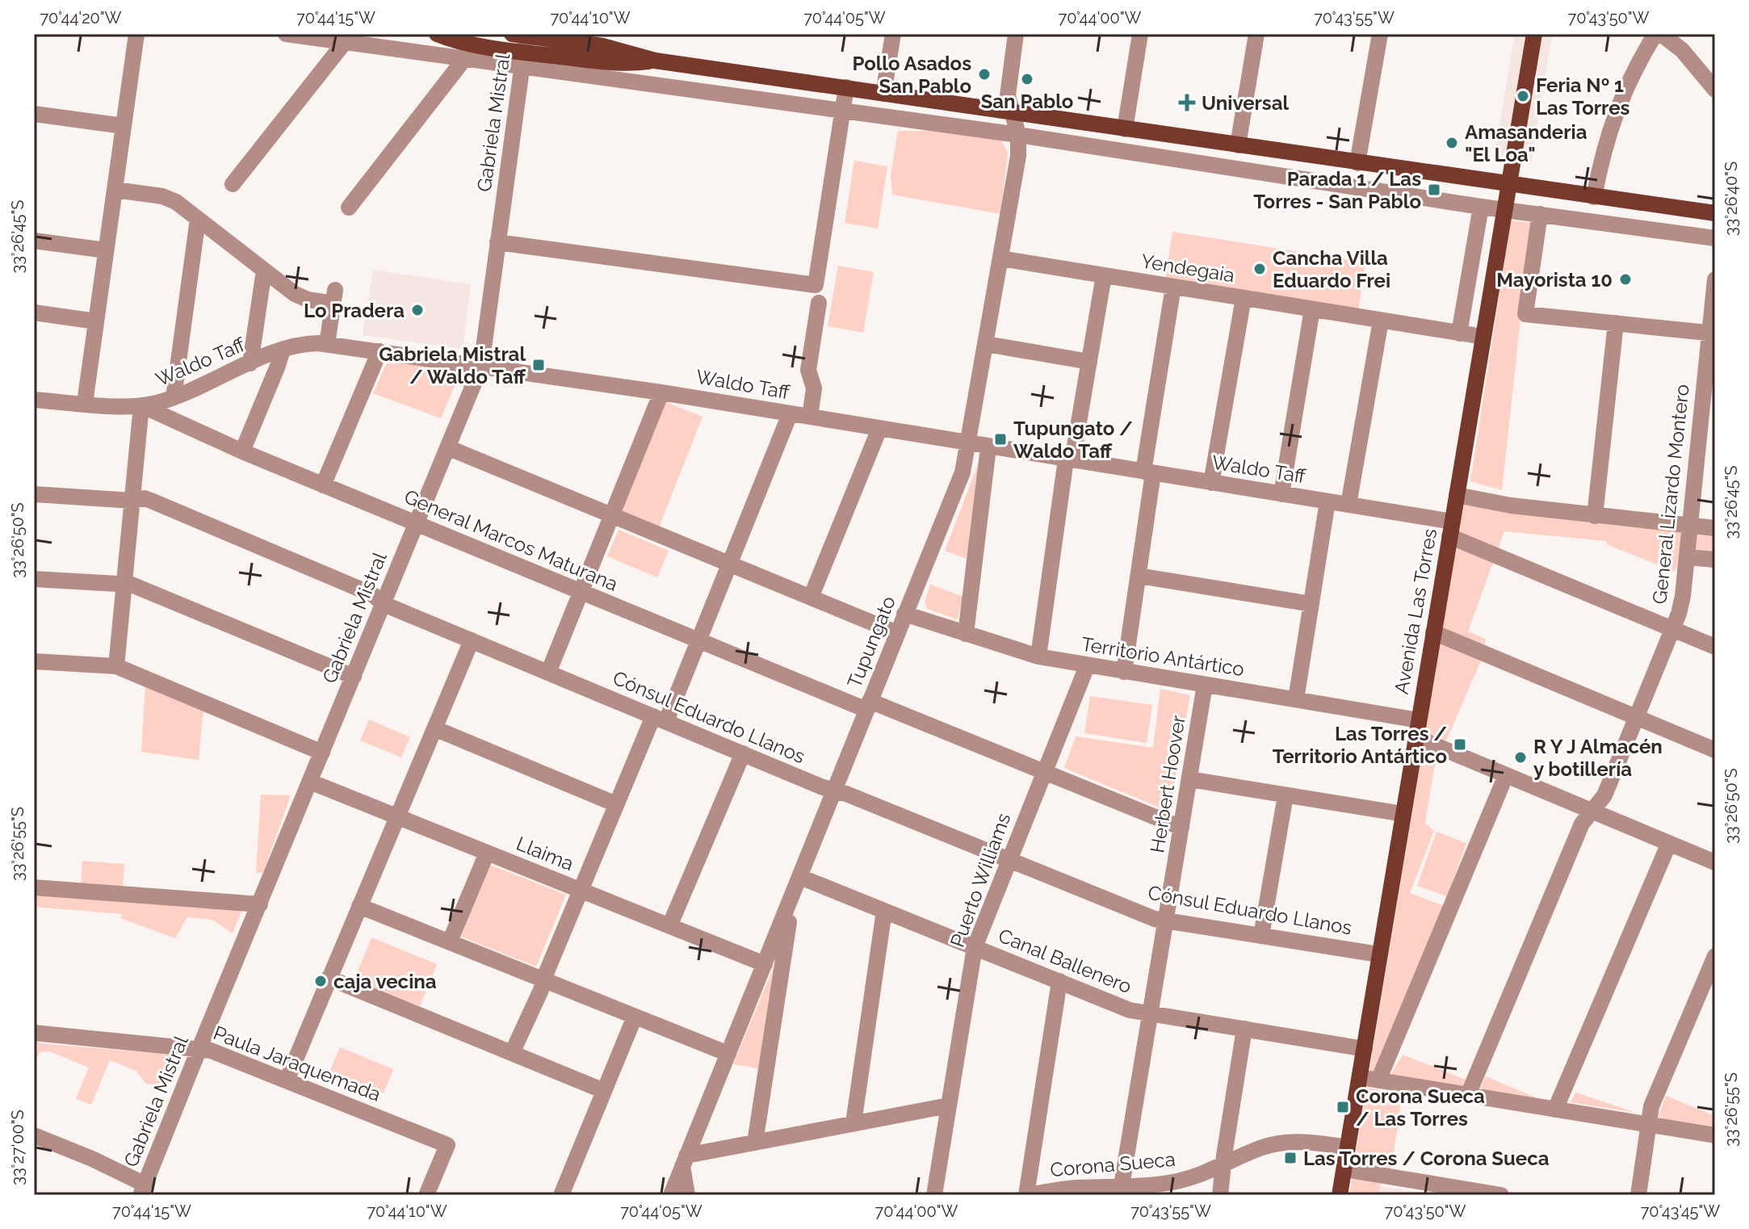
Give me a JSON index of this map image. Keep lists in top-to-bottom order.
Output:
{
  "streets": {
    "main road": ["Avenida Las Torres"],
    "street": [
      "Gabriela Mistral",
      "Yendegaia",
      "Waldo Taff",
      "General Lizardo Montero",
      "General Marcos Maturana",
      "Tupungato",
      "Territorio Antártico",
      "Cónsul Eduardo Llanos",
      "Herbert Hoover",
      "Llaima",
      "Puerto Williams",
      "Canal Ballenero",
      "Paula Jaraquemada",
      "Corona Sueca"
    ]
  },
  "crossings": [
    ["Gabriela Mistral", "Waldo Taff"],
    ["Gabriela Mistral", "General Marcos Maturana"],
    ["Gabriela Mistral", "Cónsul Eduardo Llanos"],
    ["Gabriela Mistral", "Llaima"],
    ["Gabriela Mistral", "Paula Jaraquemada"],
    ["Yendegaia", "Avenida Las Torres"],
    ["Yendegaia", "Tupungato"],
    ["Waldo Taff", "General Lizardo Montero"],
    ["Waldo Taff", "General Marcos Maturana"],
    ["Waldo Taff", "Avenida Las Torres"],
    ["Waldo Taff", "Tupungato"],
    ["General Marcos Maturana", "Tupungato"],
    ["General Marcos Maturana", "Herbert Hoover"],
    ["General Marcos Maturana", "Puerto Williams"],
    ["Avenida Las Torres", "Territorio Antártico"],
    ["Avenida Las Torres", "Cónsul Eduardo Llanos"],
    ["Avenida Las Torres", "Canal Ballenero"],
    ["Avenida Las Torres", "Corona Sueca"],
    ["Tupungato", "Territorio Antártico"],
    ["Tupungato", "Cónsul Eduardo Llanos"],
    ["Tupungato", "Llaima"],
    ["Tupungato", "Canal Ballenero"],
    ["Territorio Antártico", "Herbert Hoover"],
    ["Territorio Antártico", "Puerto Williams"],
    ["Cónsul Eduardo Llanos", "Herbert Hoover"],
    ["Cónsul Eduardo Llanos", "Puerto Williams"],
    ["Herbert Hoover", "Canal Ballenero"],
    ["Herbert Hoover", "Corona Sueca"],
    ["Puerto Williams", "Canal Ballenero"]
  ],
  "places": {
    "other": [
      "Pollo Asados San Pablo",
      "San Pablo",
      "Feria Nº 1 Las Torres",
      "Amasanderia \"El Loa\"",
      "Cancha Villa Eduardo Frei",
      "Mayorista 10",
      "Lo Pradera",
      "R Y J Almacén y botillería",
      "caja vecina"
    ],
    "health": ["Universal"],
    "transit": [
      "Parada 1 / Las Torres - San Pablo",
      "Gabriela Mistral / Waldo Taff",
      "Tupungato / Waldo Taff",
      "Las Torres / Territorio Antártico",
      "Corona Sueca / Las Torres",
      "Las Torres / Corona Sueca"
    ]
  },
  "coordinates": [
    "70°44'20\"W",
    "70°44'15\"W",
    "70°44'10\"W",
    "70°44'05\"W",
    "70°44'00\"W",
    "70°43'55\"W",
    "70°43'50\"W",
    "33°26'40\"S",
    "33°26'45\"S",
    "33°26'50\"S",
    "33°26'55\"S",
    "33°27'00\"S",
    "70°43'45\"W"
  ]
}
